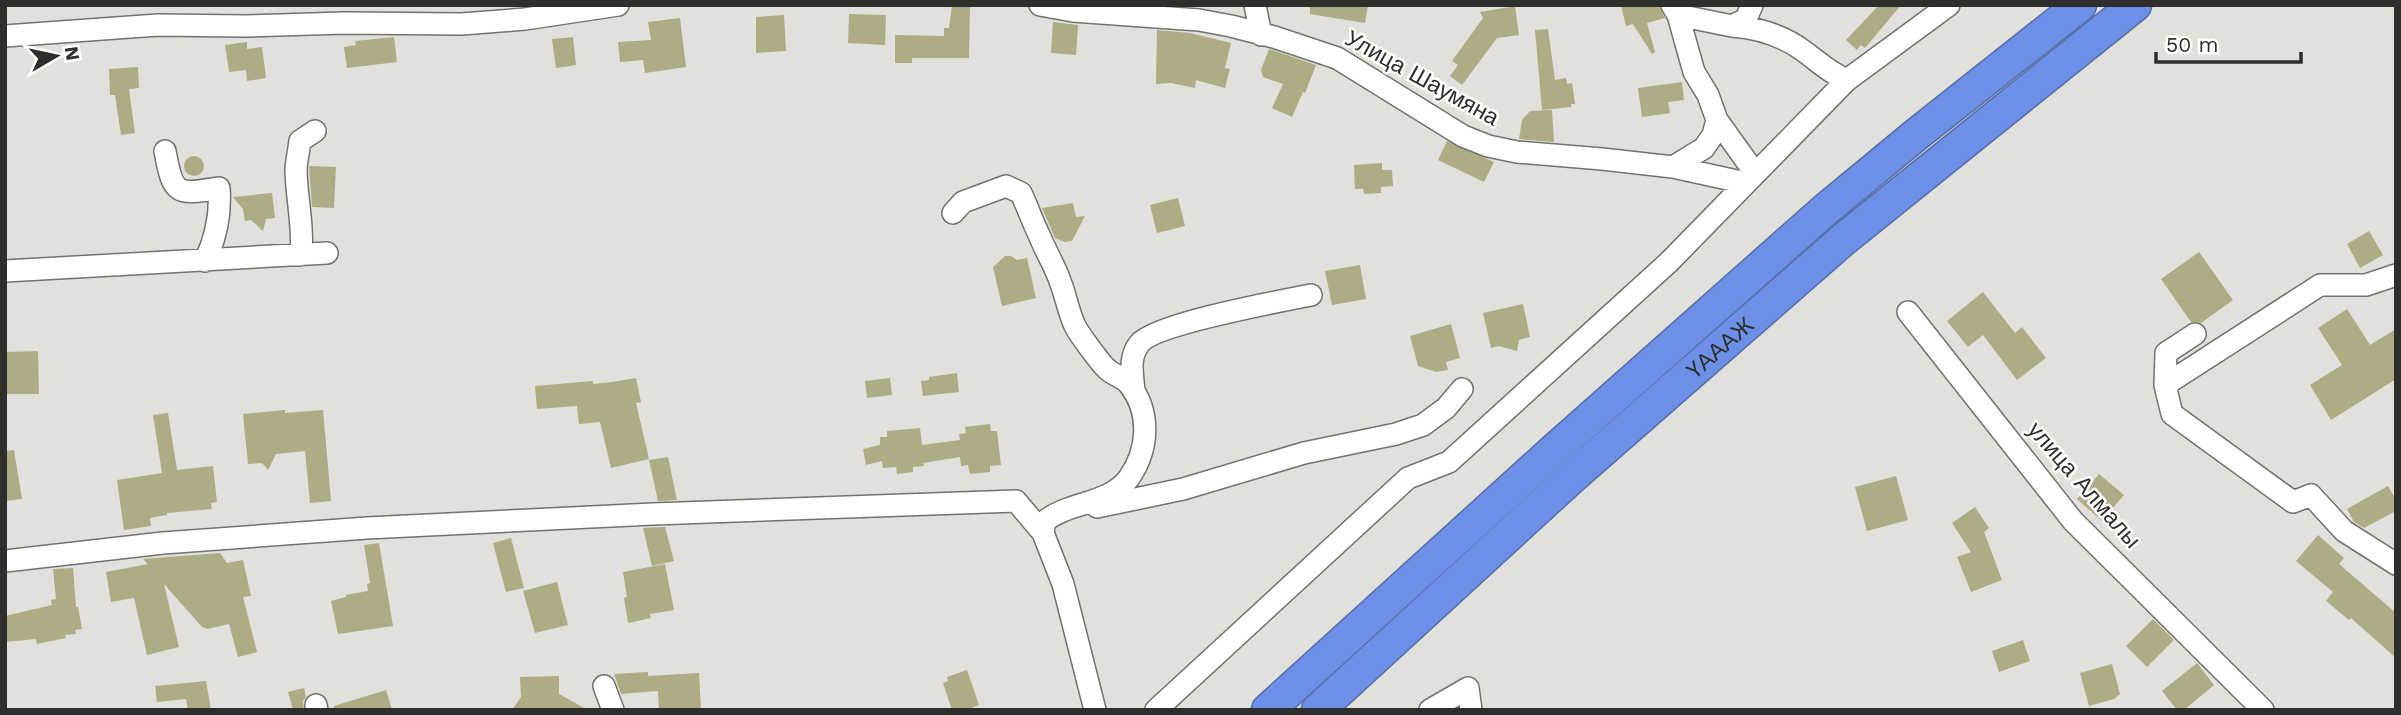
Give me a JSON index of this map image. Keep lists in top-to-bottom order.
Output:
{
  "streets": {
    "highway": ["ҮАААЖ"],
    "street": ["Улица Шаумяна", "улица Алмалы"]
  },
  "scale_bar": "50 m",
  "north": "right"
}
